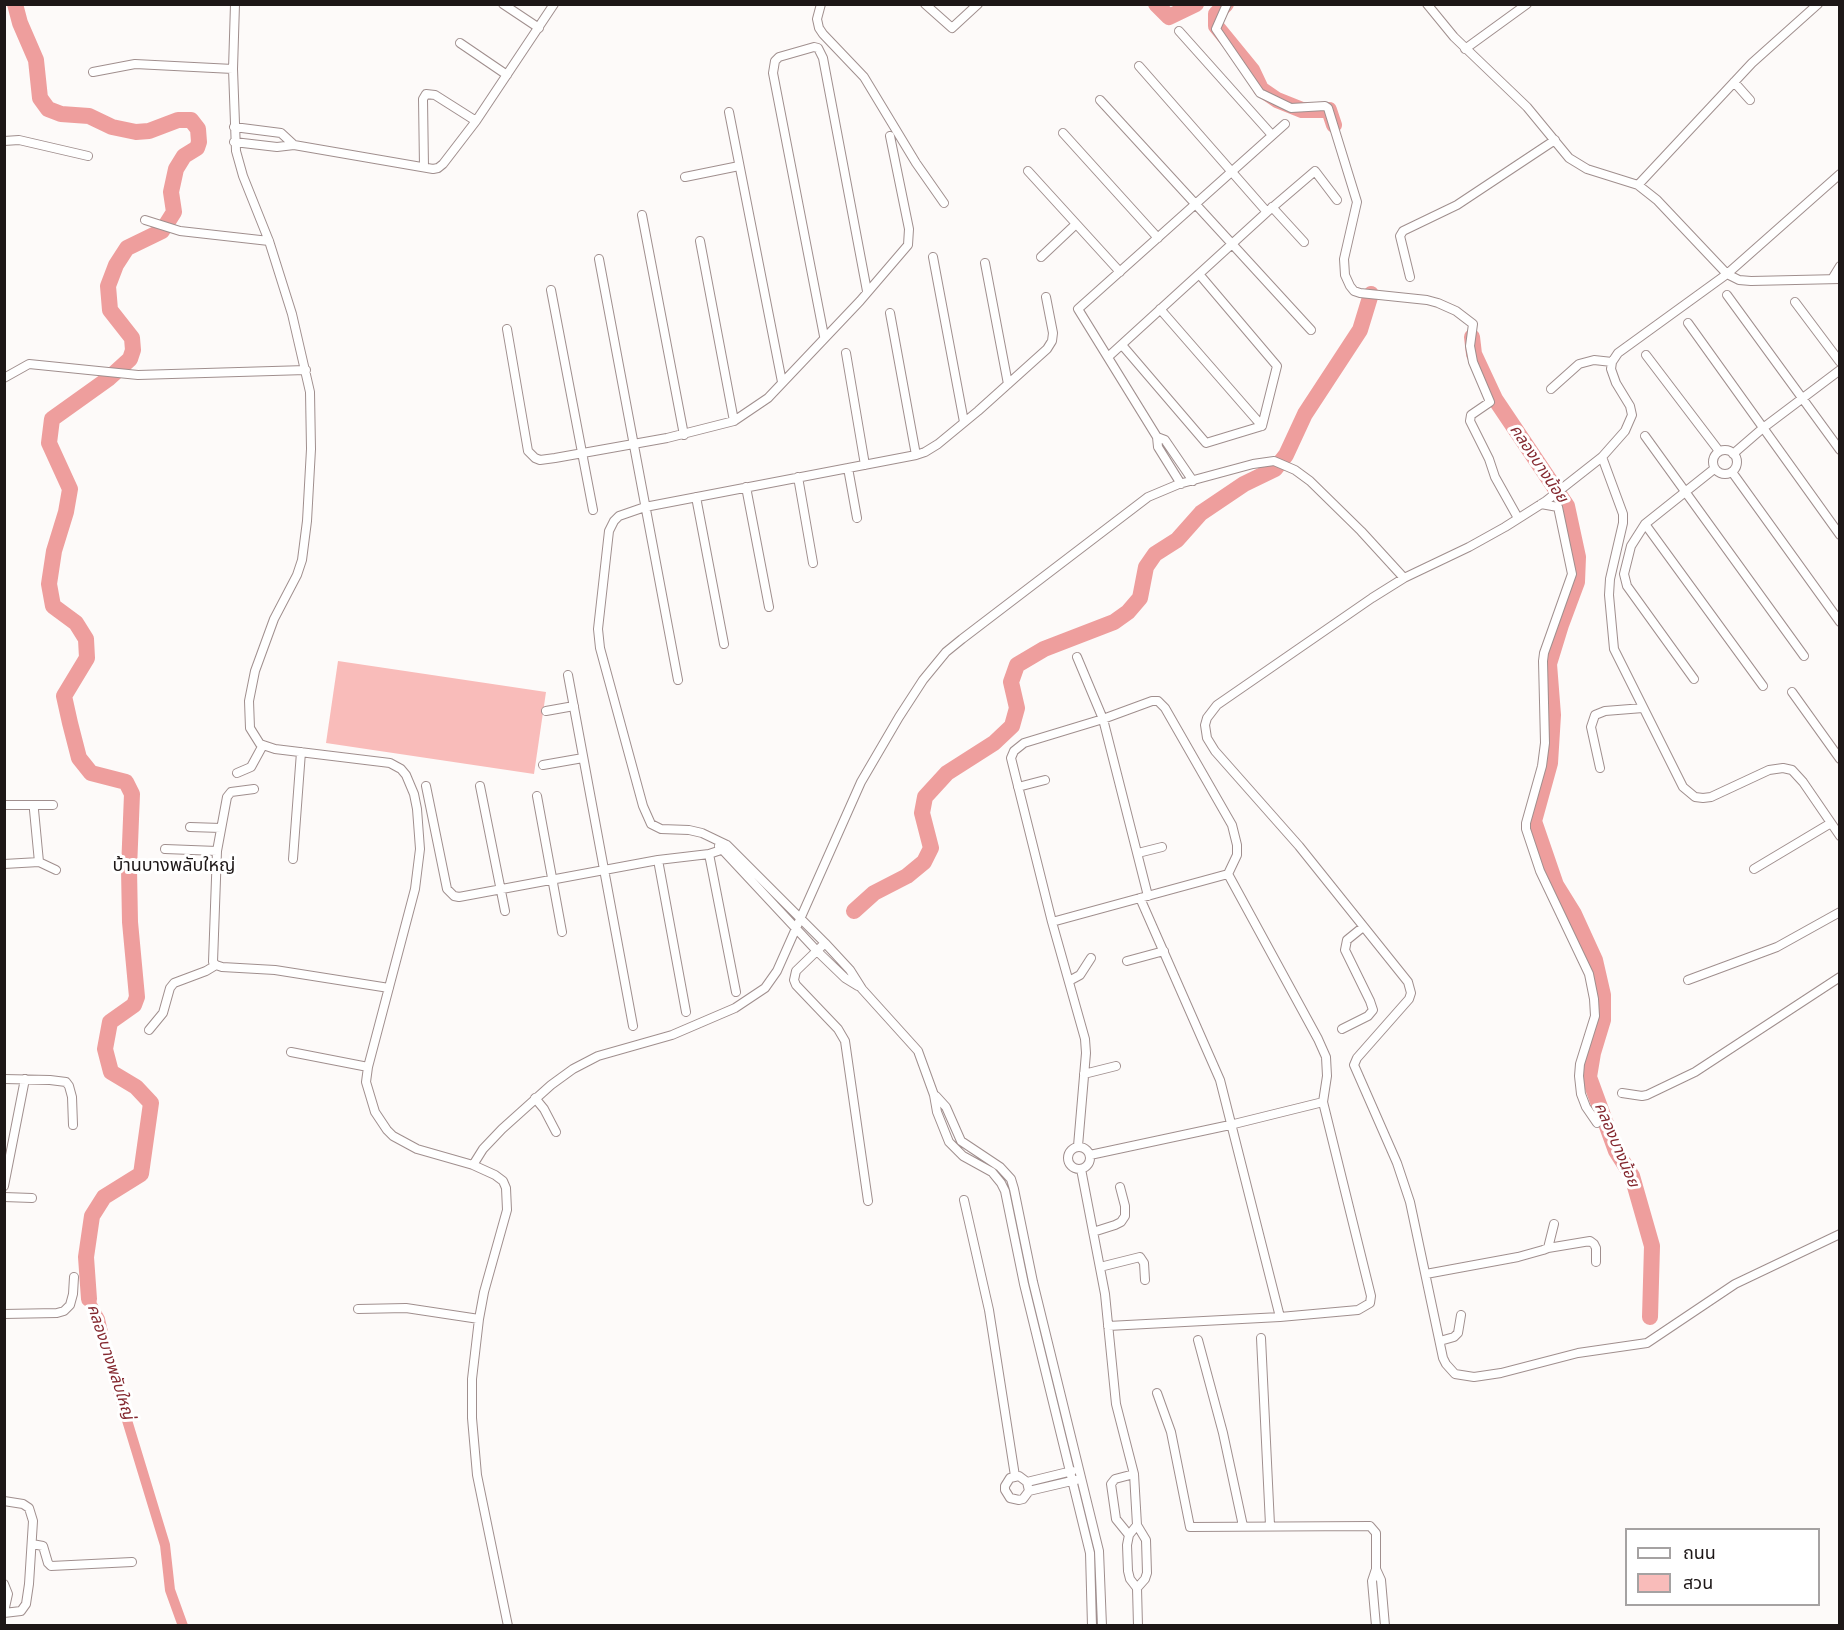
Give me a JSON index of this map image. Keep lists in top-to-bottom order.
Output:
{
  "districts": ["บ้านบางพลับใหญ่"],
  "water": ["คลองบางน้อย", "คลองบางพลับใหญ่"],
  "legend": ["ถนน", "สวน"]
}
